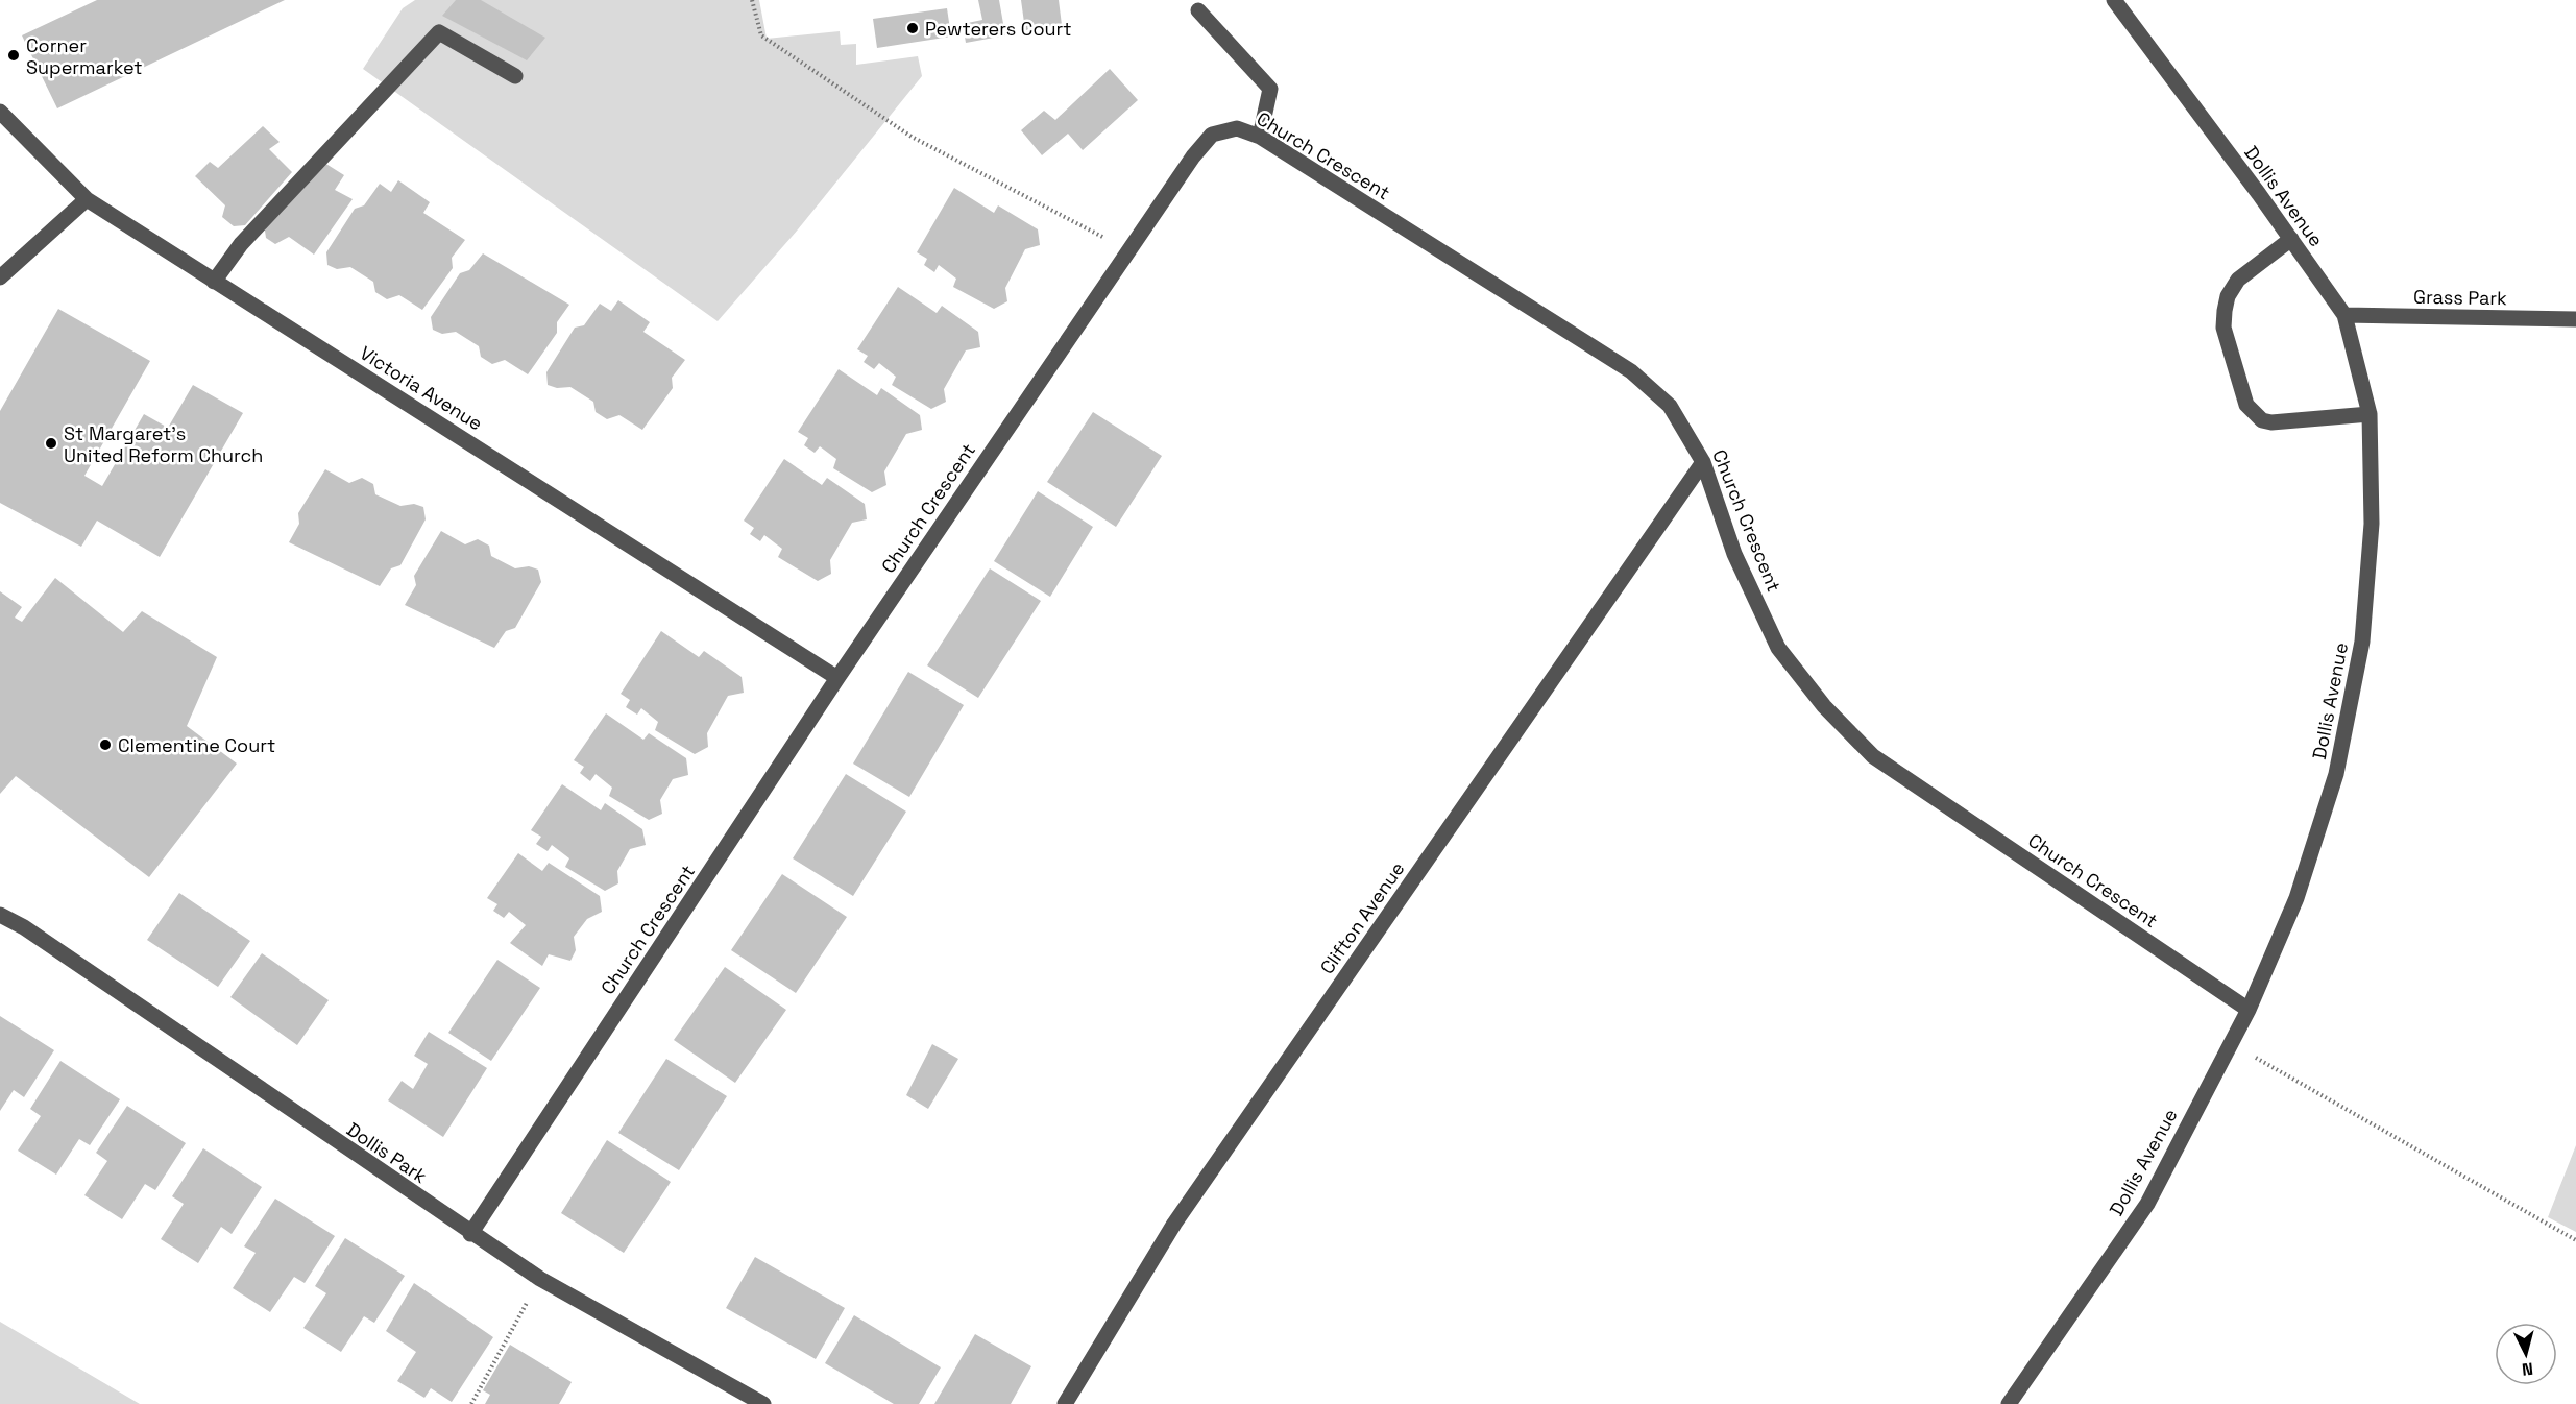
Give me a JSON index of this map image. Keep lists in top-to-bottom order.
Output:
{
  "streets": {
    "street": [
      "Church Crescent",
      "Dollis Avenue",
      "Grass Park",
      "Victoria Avenue",
      "Clifton Avenue",
      "Dollis Park"
    ]
  },
  "crossings": [
    ["Church Crescent", "Dollis Avenue"],
    ["Church Crescent", "Victoria Avenue"],
    ["Church Crescent", "Clifton Avenue"],
    ["Church Crescent", "Dollis Park"],
    ["Dollis Avenue", "Grass Park"]
  ],
  "places": [
    "Pewterers Court",
    "Corner Supermarket",
    "St Margaret's United Reform Church",
    "Clementine Court"
  ],
  "north": "bottom"
}
